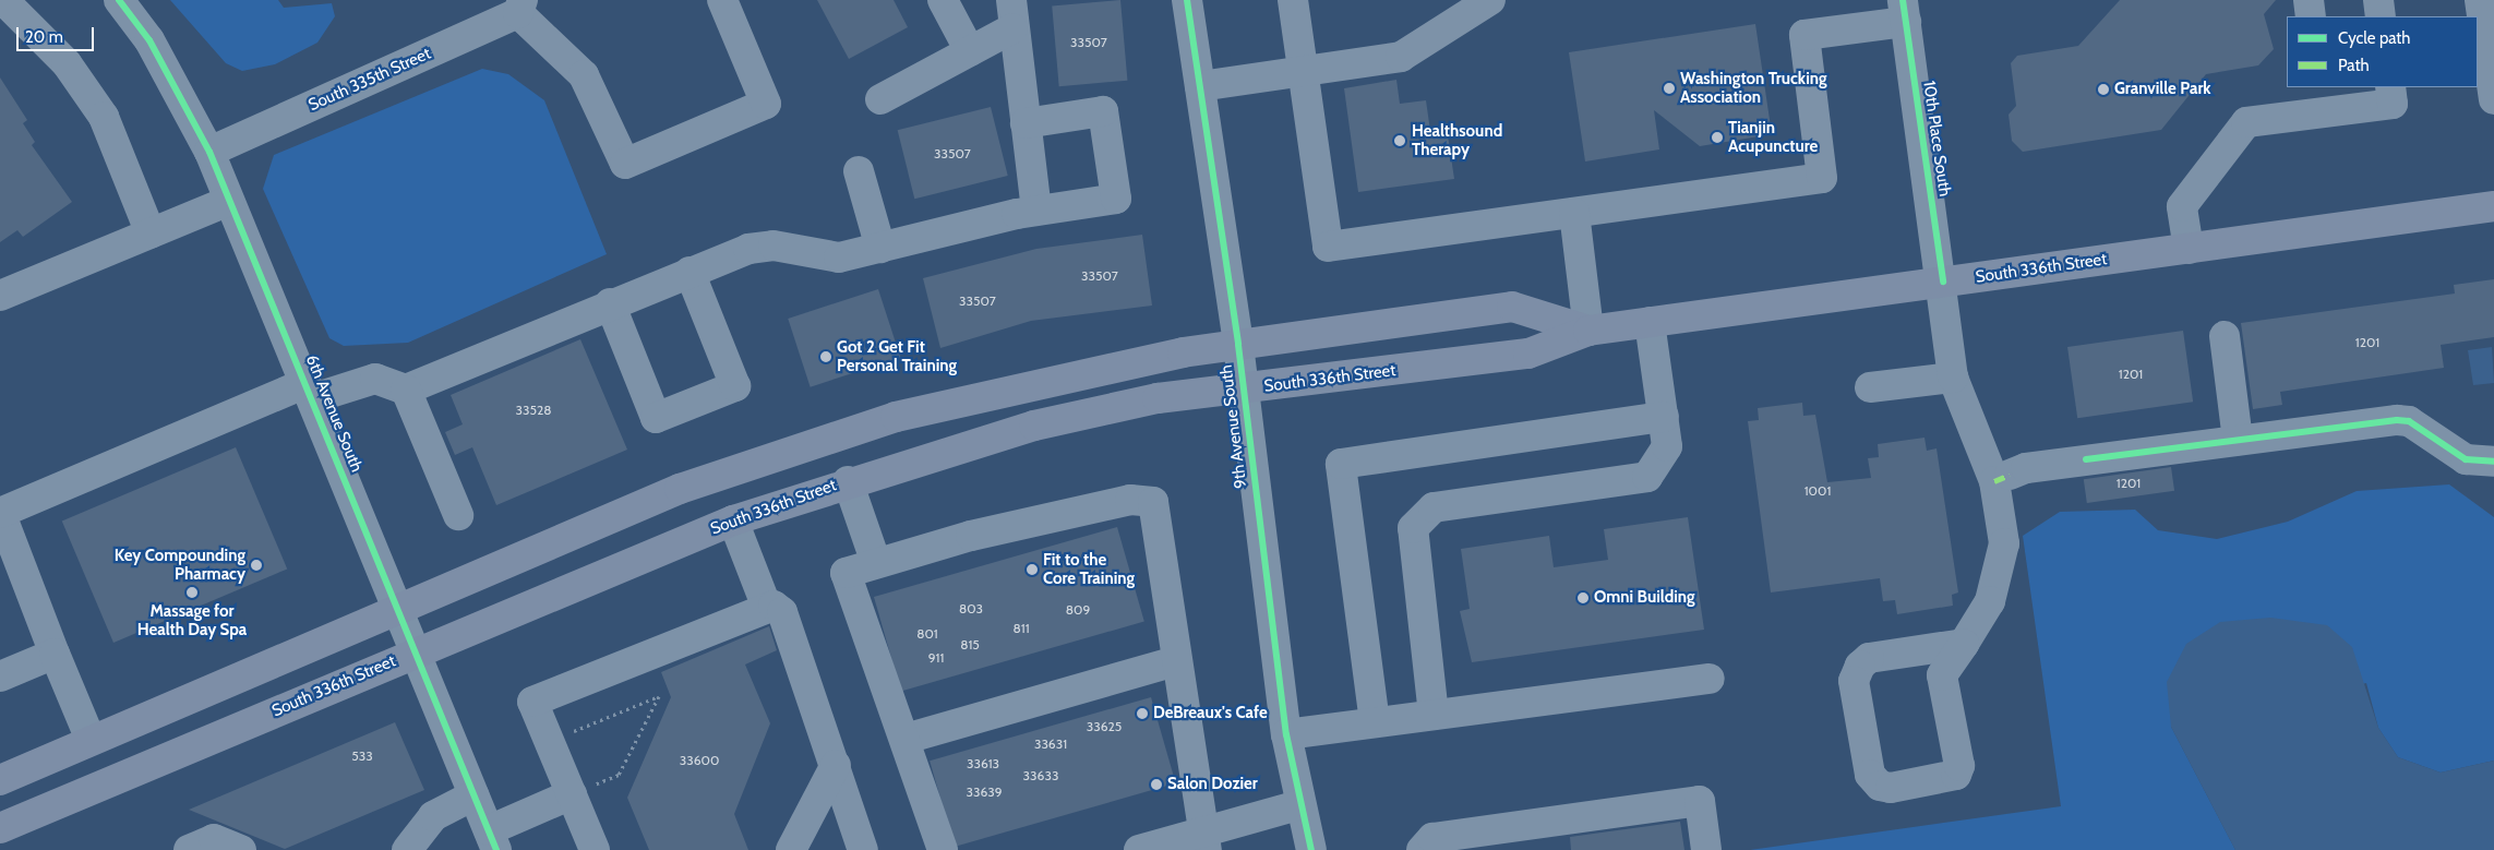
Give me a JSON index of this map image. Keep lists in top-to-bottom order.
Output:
{
  "streets": {
    "main road": ["South 336th Street"],
    "street": [
      "South 335th Street",
      "10th Place South",
      "6th Avenue South",
      "9th Avenue South"
    ]
  },
  "crossings": [
    ["South 335th Street", "6th Avenue South"],
    ["10th Place South", "South 336th Street"],
    ["South 336th Street", "6th Avenue South"],
    ["South 336th Street", "9th Avenue South"]
  ],
  "places": [
    "Washington Trucking Association",
    "Granville Park",
    "Tianjin Acupuncture",
    "Healthsound Therapy",
    "Got 2 Get Fit Personal Training",
    "Key Compounding Pharmacy",
    "Fit to the Core Training",
    "Massage for Health Day Spa",
    "Omni Building",
    "DeBreaux's Cafe",
    "Salon Dozier"
  ],
  "house_numbers": [
    "33507",
    "33507",
    "33507",
    "33507",
    "1201",
    "1201",
    "33528",
    "1201",
    "1001",
    "803",
    "809",
    "811",
    "801",
    "815",
    "911",
    "33625",
    "33631",
    "533",
    "33600",
    "33613",
    "33633",
    "33639"
  ],
  "legend": ["Cycle path", "Path"],
  "scale_bar": "20 m"
}
